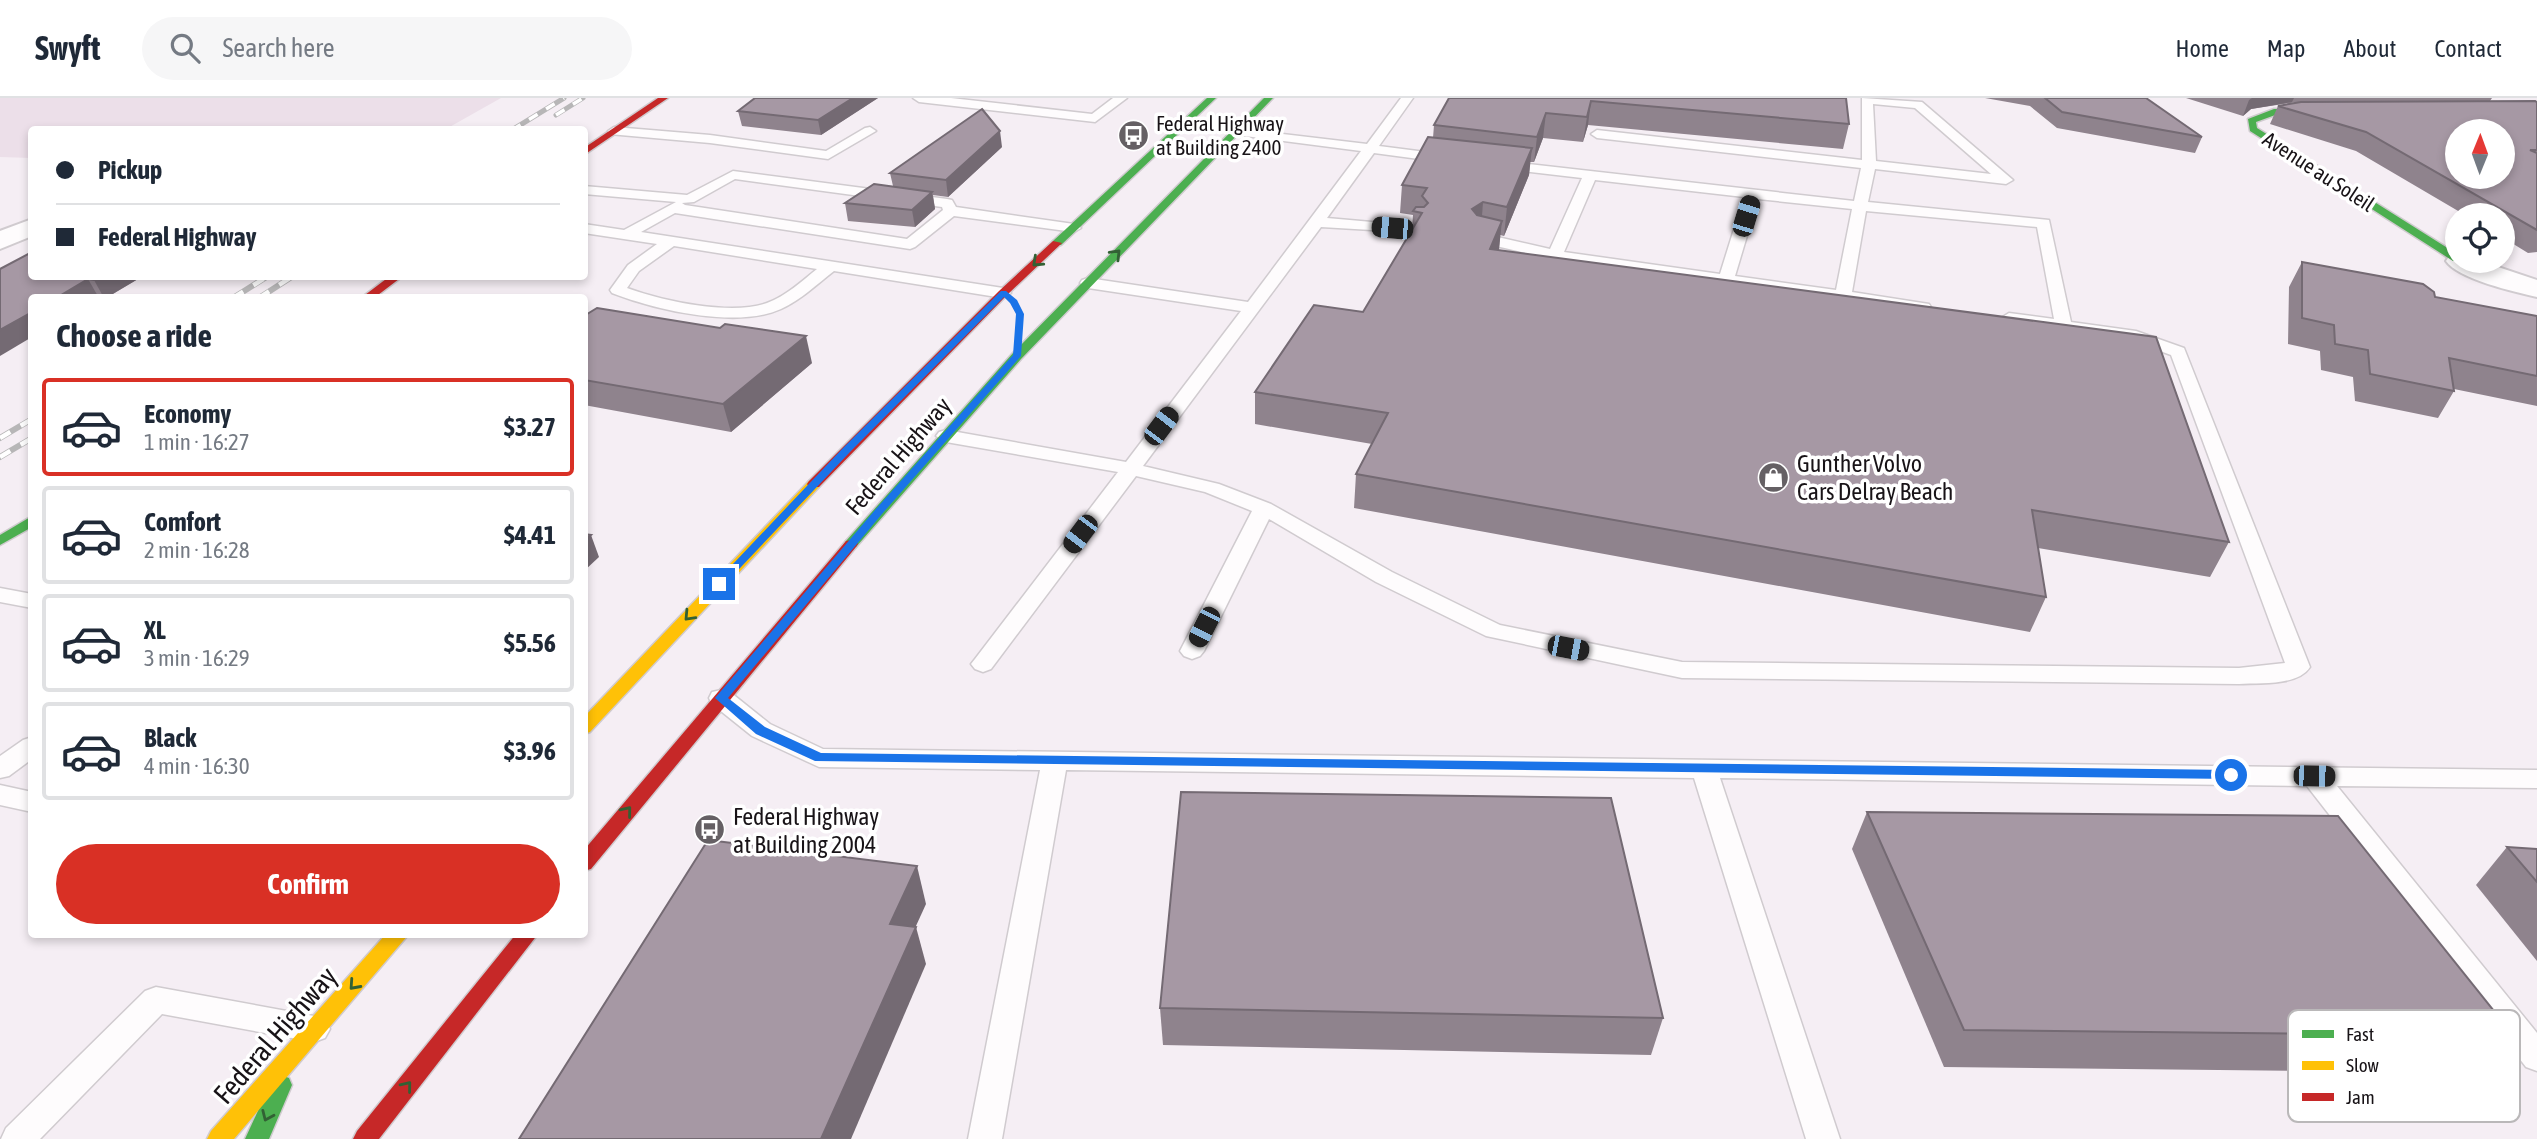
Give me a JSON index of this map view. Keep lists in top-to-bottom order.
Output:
{
  "streets": {
    "main road": ["Avenue au Soleil", "Federal Highway"]
  },
  "places": {
    "bus stop": ["Federal Highway at Building 2400", "Federal Highway at Building 2004"],
    "shop": ["Gunther Volvo Cars Delray Beach"]
  },
  "legend": ["Fast", "Slow", "Jam"],
  "north": "top",
  "page": {
    "header": "Swyft",
    "search": "Search here",
    "nav": [
      "Home",
      "Map",
      "About",
      "Contact"
    ],
    "banner": ["Pickup", "Federal Highway"],
    "heading": "Choose a ride",
    "list": [
      {
        "name": "Economy",
        "note": "1 min · 16:27",
        "value": "$3.27"
      },
      {
        "name": "Comfort",
        "note": "2 min · 16:28",
        "value": "$4.41"
      },
      {
        "name": "XL",
        "note": "3 min · 16:29",
        "value": "$5.56"
      },
      {
        "name": "Black",
        "note": "4 min · 16:30",
        "value": "$3.96"
      }
    ],
    "buttons": "Confirm"
  }
}
